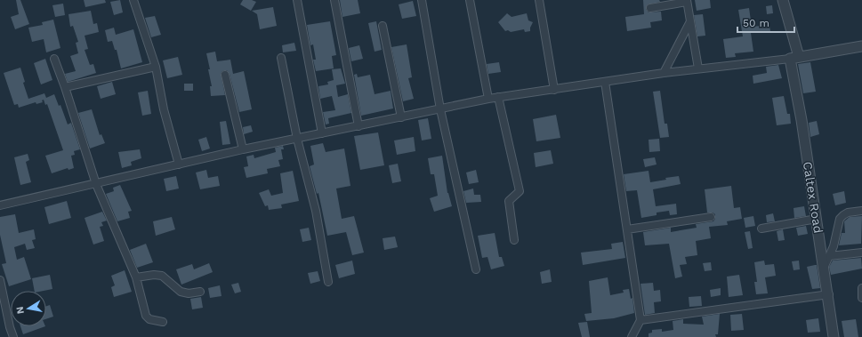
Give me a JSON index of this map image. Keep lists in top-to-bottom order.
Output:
{
  "streets": {
    "street": ["Caltex Road"]
  },
  "scale_bar": "50 m",
  "north": "left"
}
